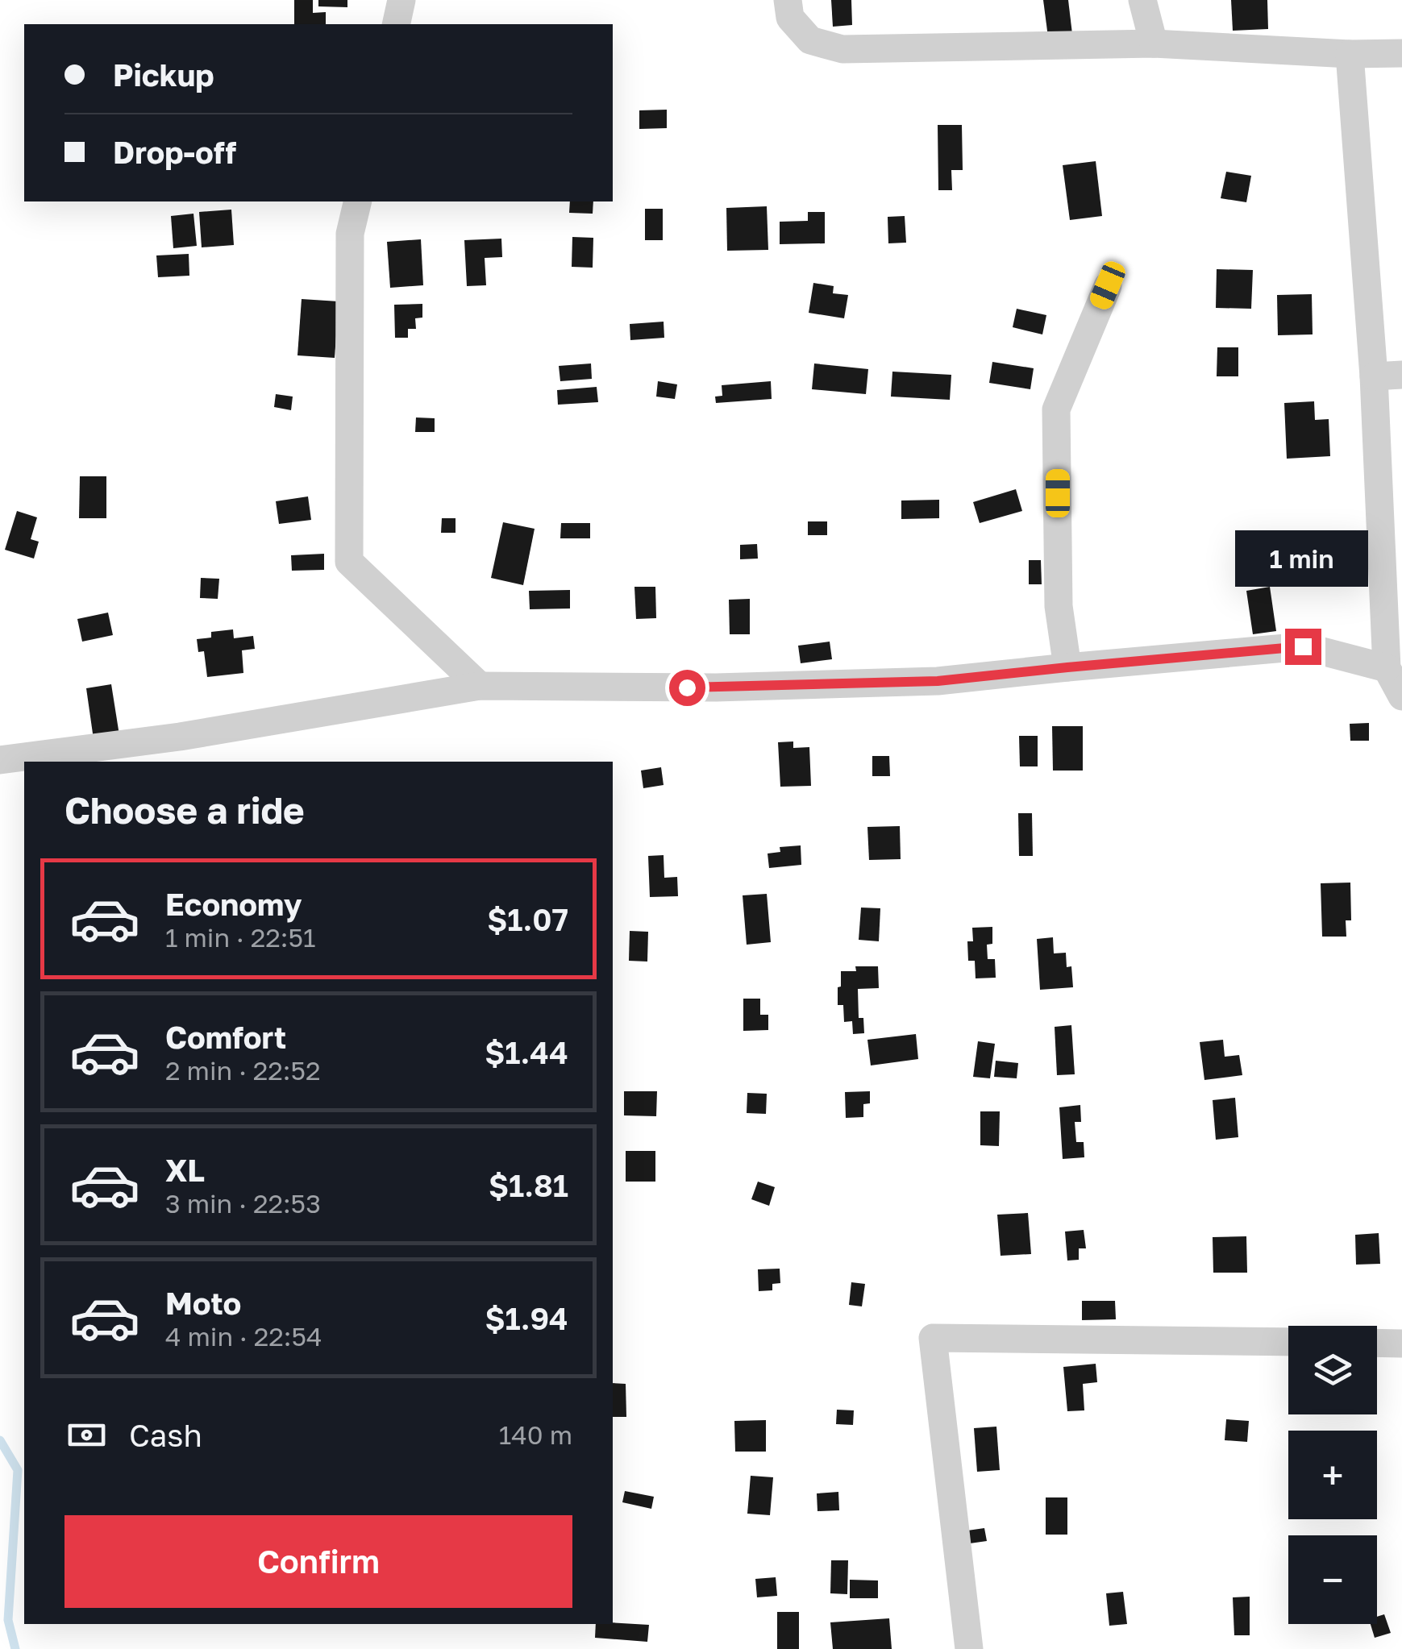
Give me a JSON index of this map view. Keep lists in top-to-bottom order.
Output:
{
  "page": {
    "banner": ["Pickup", "Drop-off"],
    "bubble": "1 min",
    "heading": "Choose a ride",
    "list": [
      {
        "name": "Economy",
        "note": "1 min · 22:51",
        "value": "$1.07"
      },
      {
        "name": "Comfort",
        "note": "2 min · 22:52",
        "value": "$1.44"
      },
      {
        "name": "XL",
        "note": "3 min · 22:53",
        "value": "$1.81"
      },
      {
        "name": "Moto",
        "note": "4 min · 22:54",
        "value": "$1.94"
      }
    ],
    "map_buttons": ["+", "−"],
    "pay": ["Cash", "140 m"],
    "buttons": "Confirm"
  }
}
